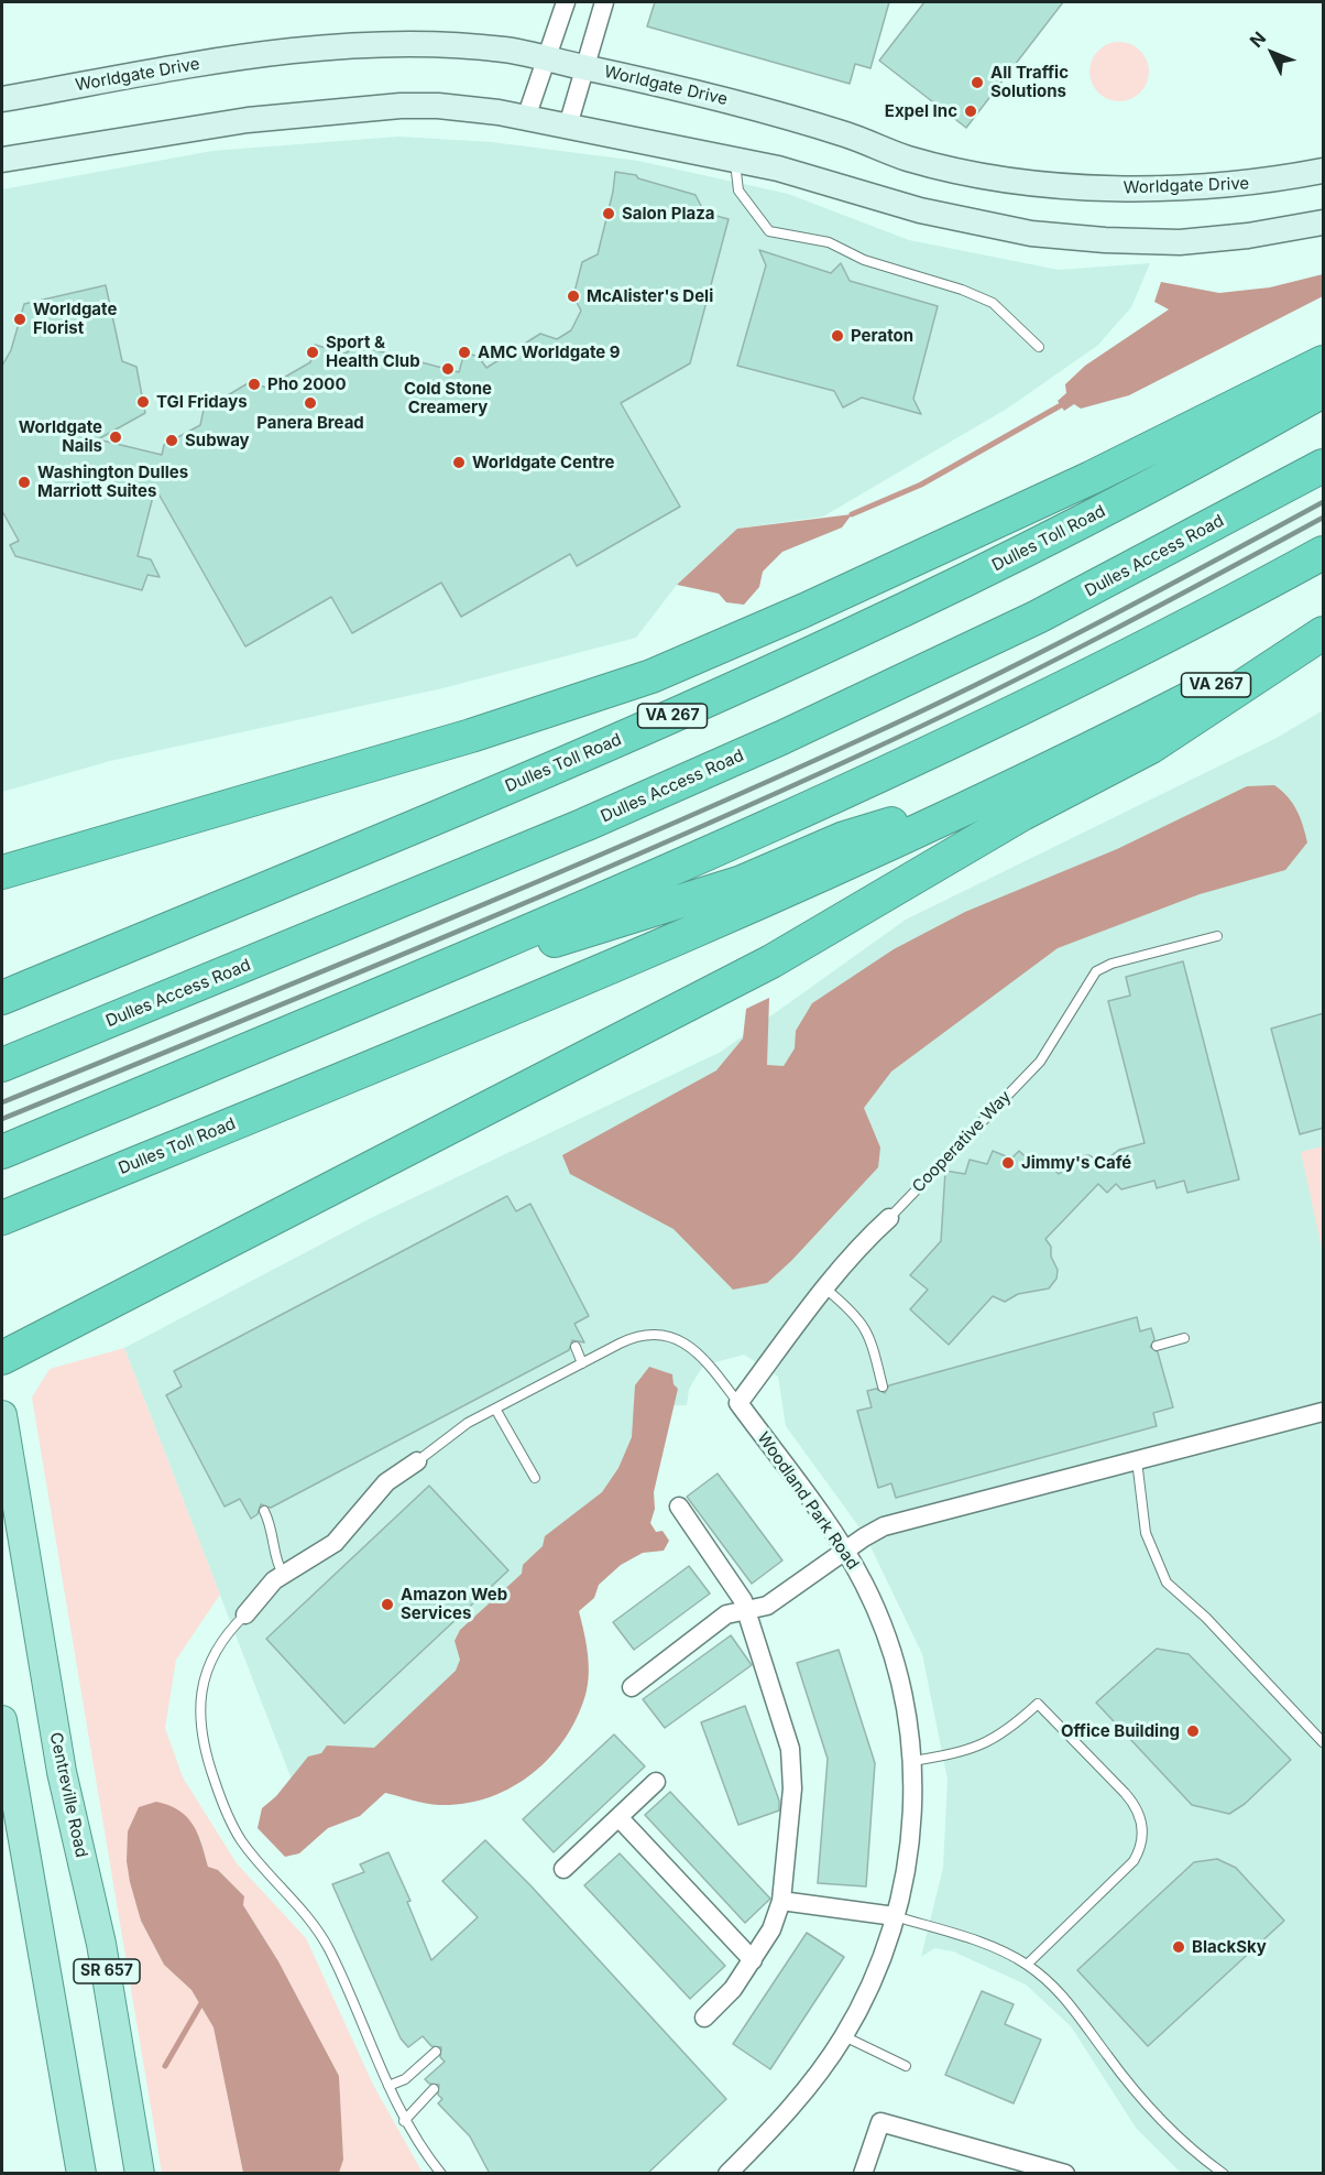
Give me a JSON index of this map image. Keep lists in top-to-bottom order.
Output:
{
  "streets": {
    "highway": ["Dulles Toll Road", "Dulles Access Road", "VA 267"],
    "main road": ["Centreville Road", "SR 657"],
    "street": ["Worldgate Drive", "Cooperative Way", "Woodland Park Road"]
  },
  "crossings": [
    ["Cooperative Way", "Woodland Park Road"]
  ],
  "places": [
    "All Traffic Solutions",
    "Expel Inc",
    "Salon Plaza",
    "McAlister's Deli",
    "Worldgate Florist",
    "Peraton",
    "Sport & Health Club",
    "AMC Worldgate 9",
    "Cold Stone Creamery",
    "Pho 2000",
    "TGI Fridays",
    "Panera Bread",
    "Worldgate Nails",
    "Subway",
    "Worldgate Centre",
    "Washington Dulles Marriott Suites",
    "Jimmy's Café",
    "Amazon Web Services",
    "Office Building",
    "BlackSky"
  ],
  "north": "top left"
}
